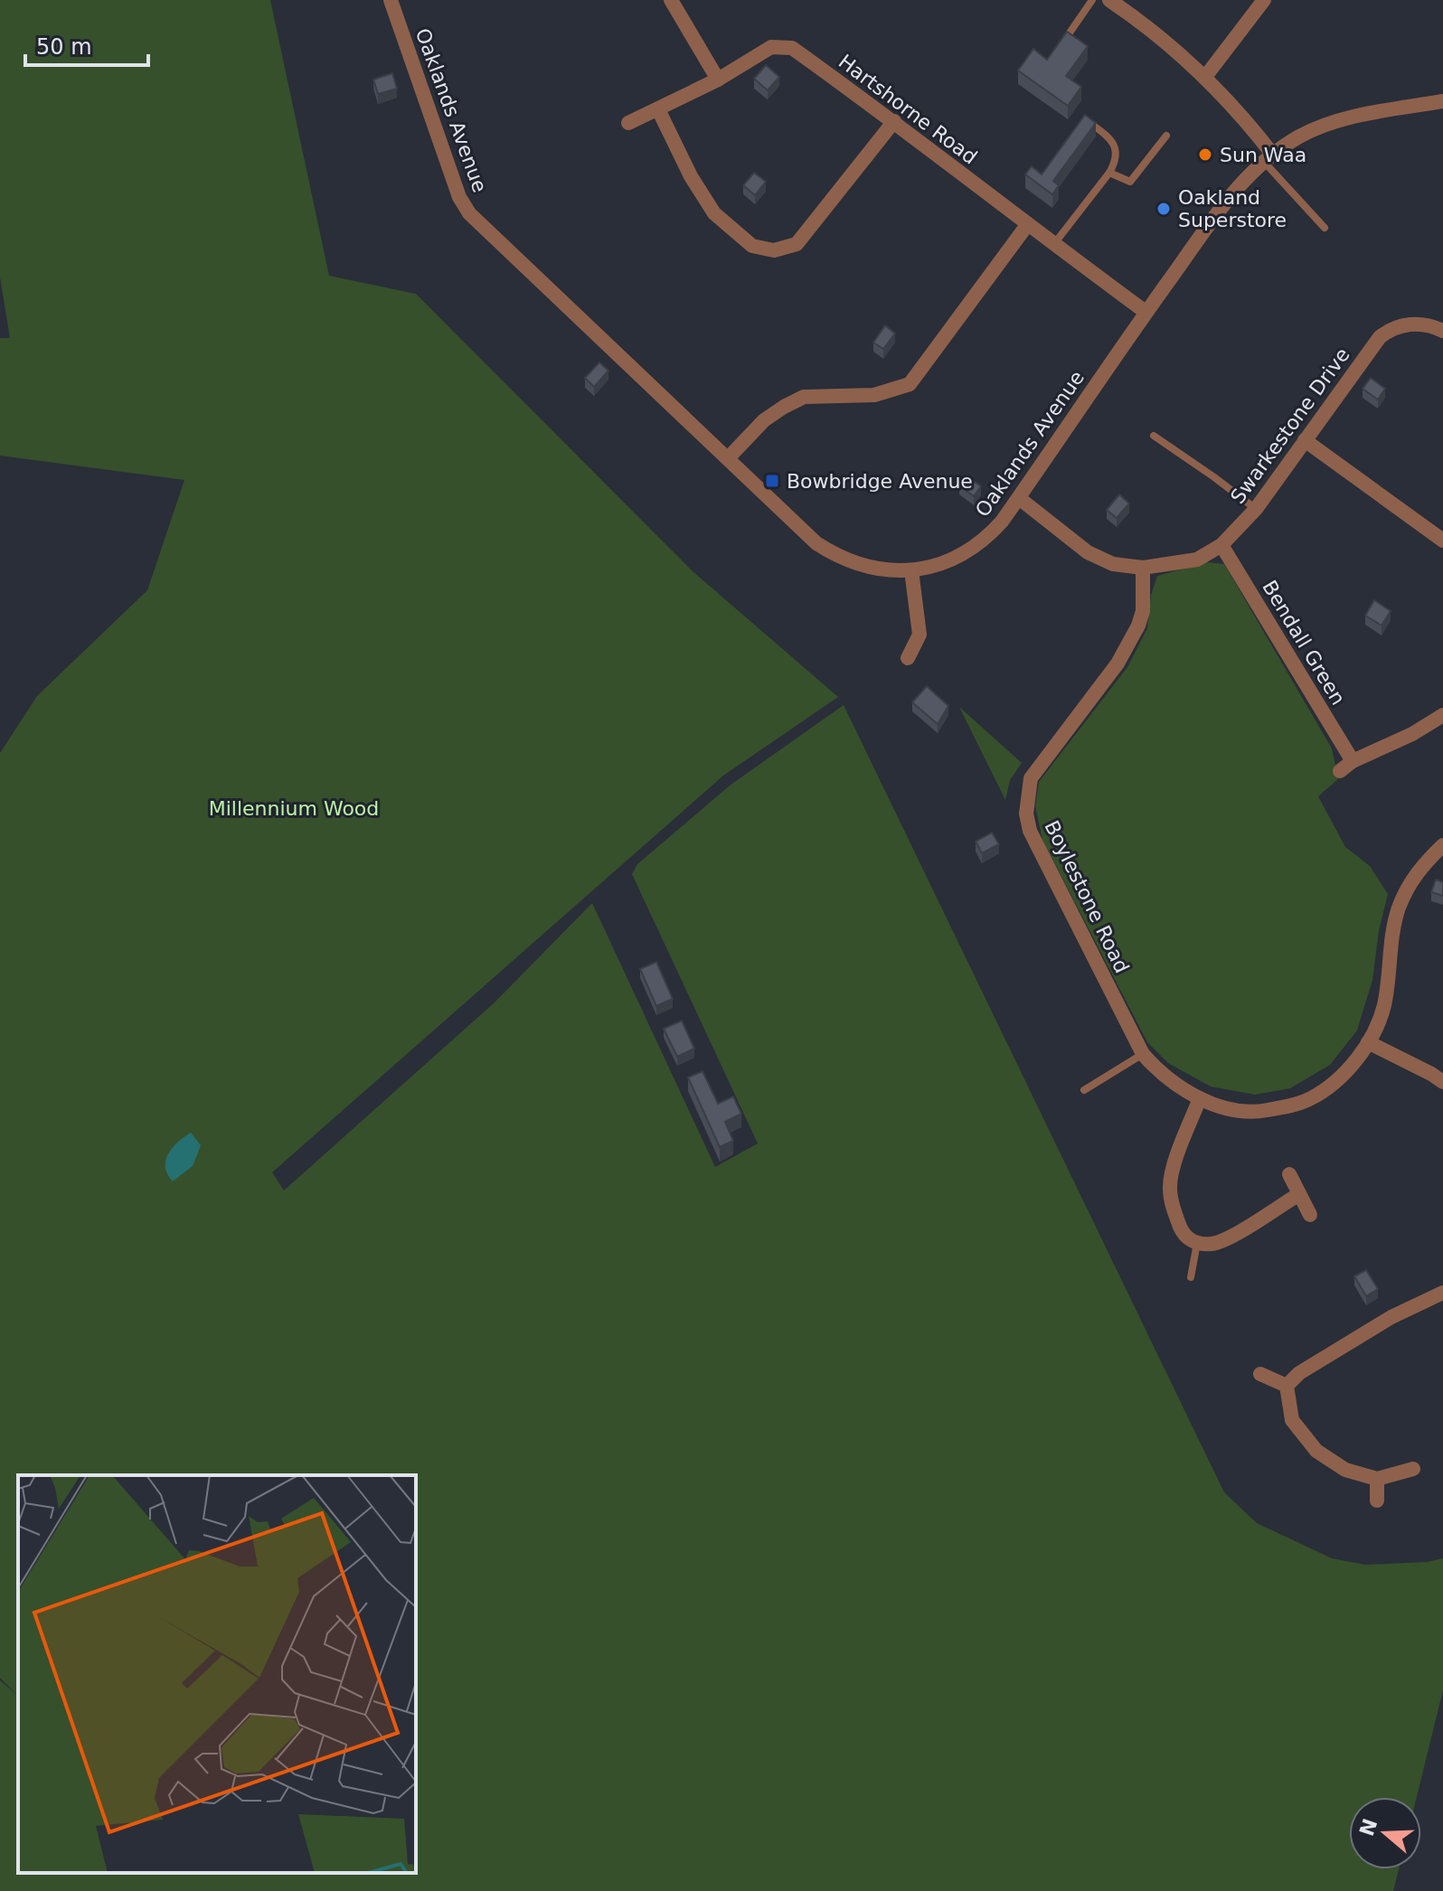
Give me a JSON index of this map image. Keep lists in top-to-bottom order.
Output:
{
  "streets": {
    "street": [
      "Hartshorne Road",
      "Oaklands Avenue",
      "Swarkestone Drive",
      "Bendall Green",
      "Boylestone Road"
    ]
  },
  "crossings": [
    ["Hartshorne Road", "Oaklands Avenue"],
    ["Oaklands Avenue", "Swarkestone Drive"],
    ["Swarkestone Drive", "Bendall Green"],
    ["Swarkestone Drive", "Boylestone Road"]
  ],
  "parks": ["Millennium Wood"],
  "places": {
    "other": ["Sun Waa", "Oakland Superstore"],
    "transit": ["Bowbridge Avenue"]
  },
  "scale_bar": "50 m",
  "north": "left"
}
